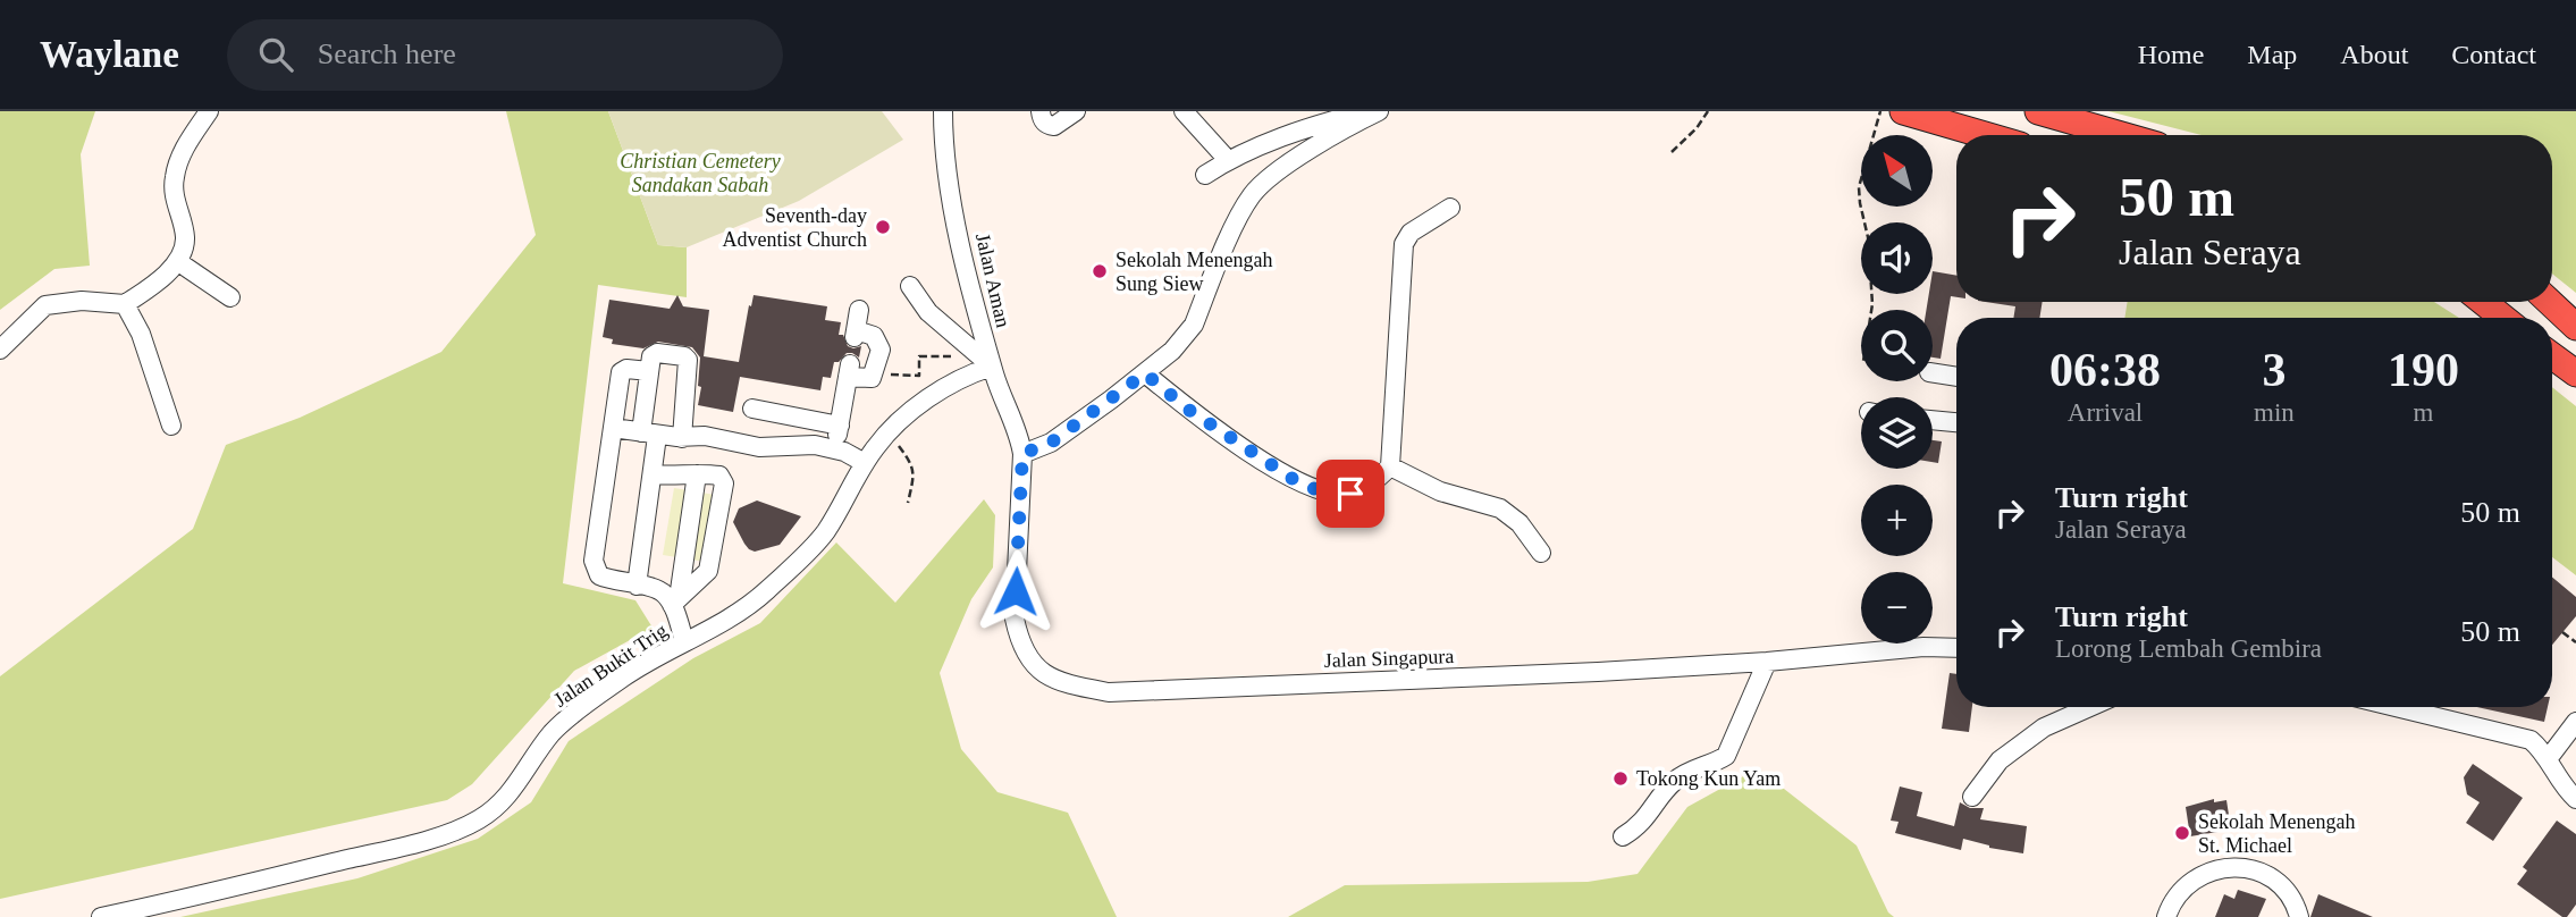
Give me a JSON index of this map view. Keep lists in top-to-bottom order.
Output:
{
  "streets": {
    "street": ["Jalan Aman", "Jalan Singapura", "Jalan Bukit Trig"]
  },
  "crossings": [
    ["Jalan Aman", "Jalan Singapura"],
    ["Jalan Aman", "Jalan Bukit Trig"]
  ],
  "parks": ["Christian Cemetery Sandakan Sabah"],
  "places": [
    "Seventh-day Adventist Church",
    "Sekolah Menengah Sung Siew",
    "Tokong Kun Yam",
    "Sekolah Menengah St. Michael"
  ],
  "north": "top left",
  "page": {
    "header": "Waylane",
    "search": "Search here",
    "nav": [
      "Home",
      "Map",
      "About",
      "Contact"
    ],
    "map_buttons": ["+", "−"],
    "turn": ["50 m", "Jalan Seraya"],
    "eta": [
      "06:38",
      "Arrival",
      "3",
      "min",
      "190",
      "m"
    ],
    "list": [
      {
        "name": "Turn right",
        "note": "Jalan Seraya",
        "value": "50 m"
      },
      {
        "name": "Turn right",
        "note": "Lorong Lembah Gembira",
        "value": "50 m"
      }
    ]
  }
}
